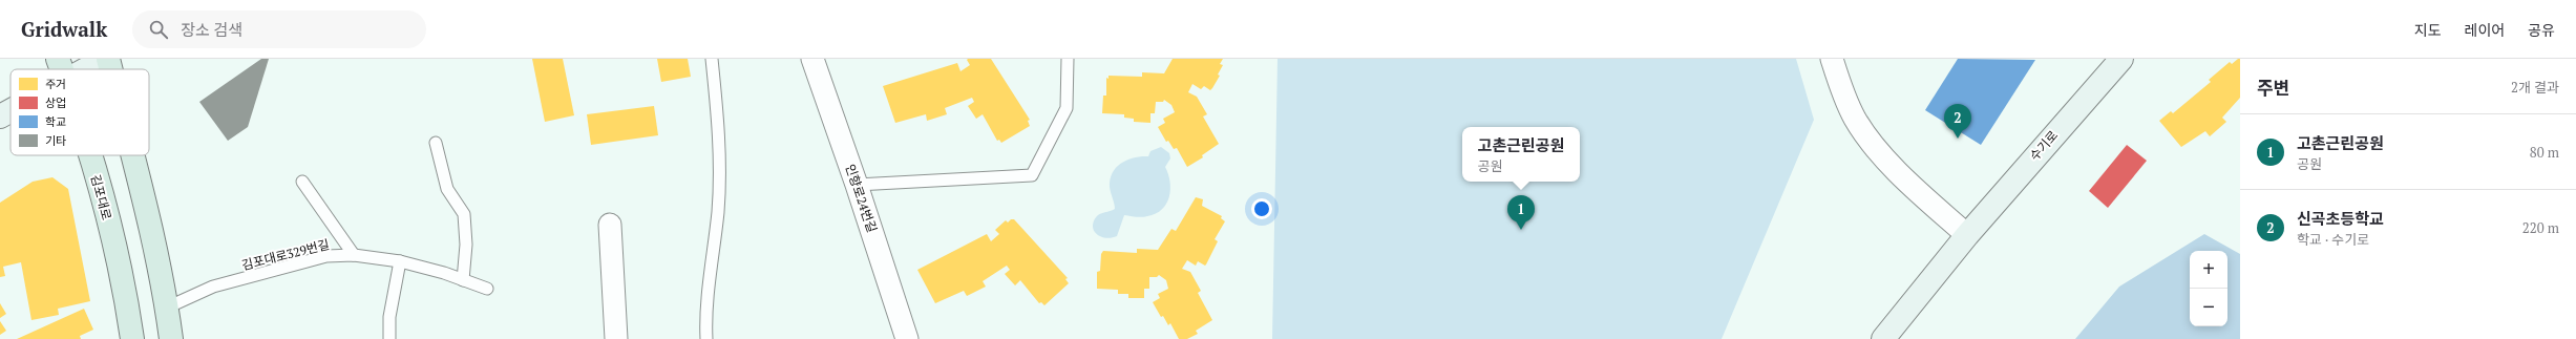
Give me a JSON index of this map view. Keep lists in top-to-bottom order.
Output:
{
  "streets": {
    "main road": ["김포대로"],
    "street": ["수기로", "인향로24번길"],
    "lane": ["김포대로329번길"]
  },
  "legend": [
    "주거",
    "상업",
    "학교",
    "기타"
  ],
  "page": {
    "header": "Gridwalk",
    "search": "장소 검색",
    "nav": ["지도", "레이어", "공유"],
    "heading": ["주변", "2개 결과"],
    "pins": ["2", "1"],
    "list": [
      {
        "mark": "1",
        "name": "고촌근린공원",
        "note": "공원",
        "value": "80 m"
      },
      {
        "mark": "2",
        "name": "신곡초등학교",
        "note": "학교 · 수기로",
        "value": "220 m"
      }
    ],
    "popup": ["고촌근린공원", "공원"],
    "map_buttons": ["+", "−"]
  }
}
